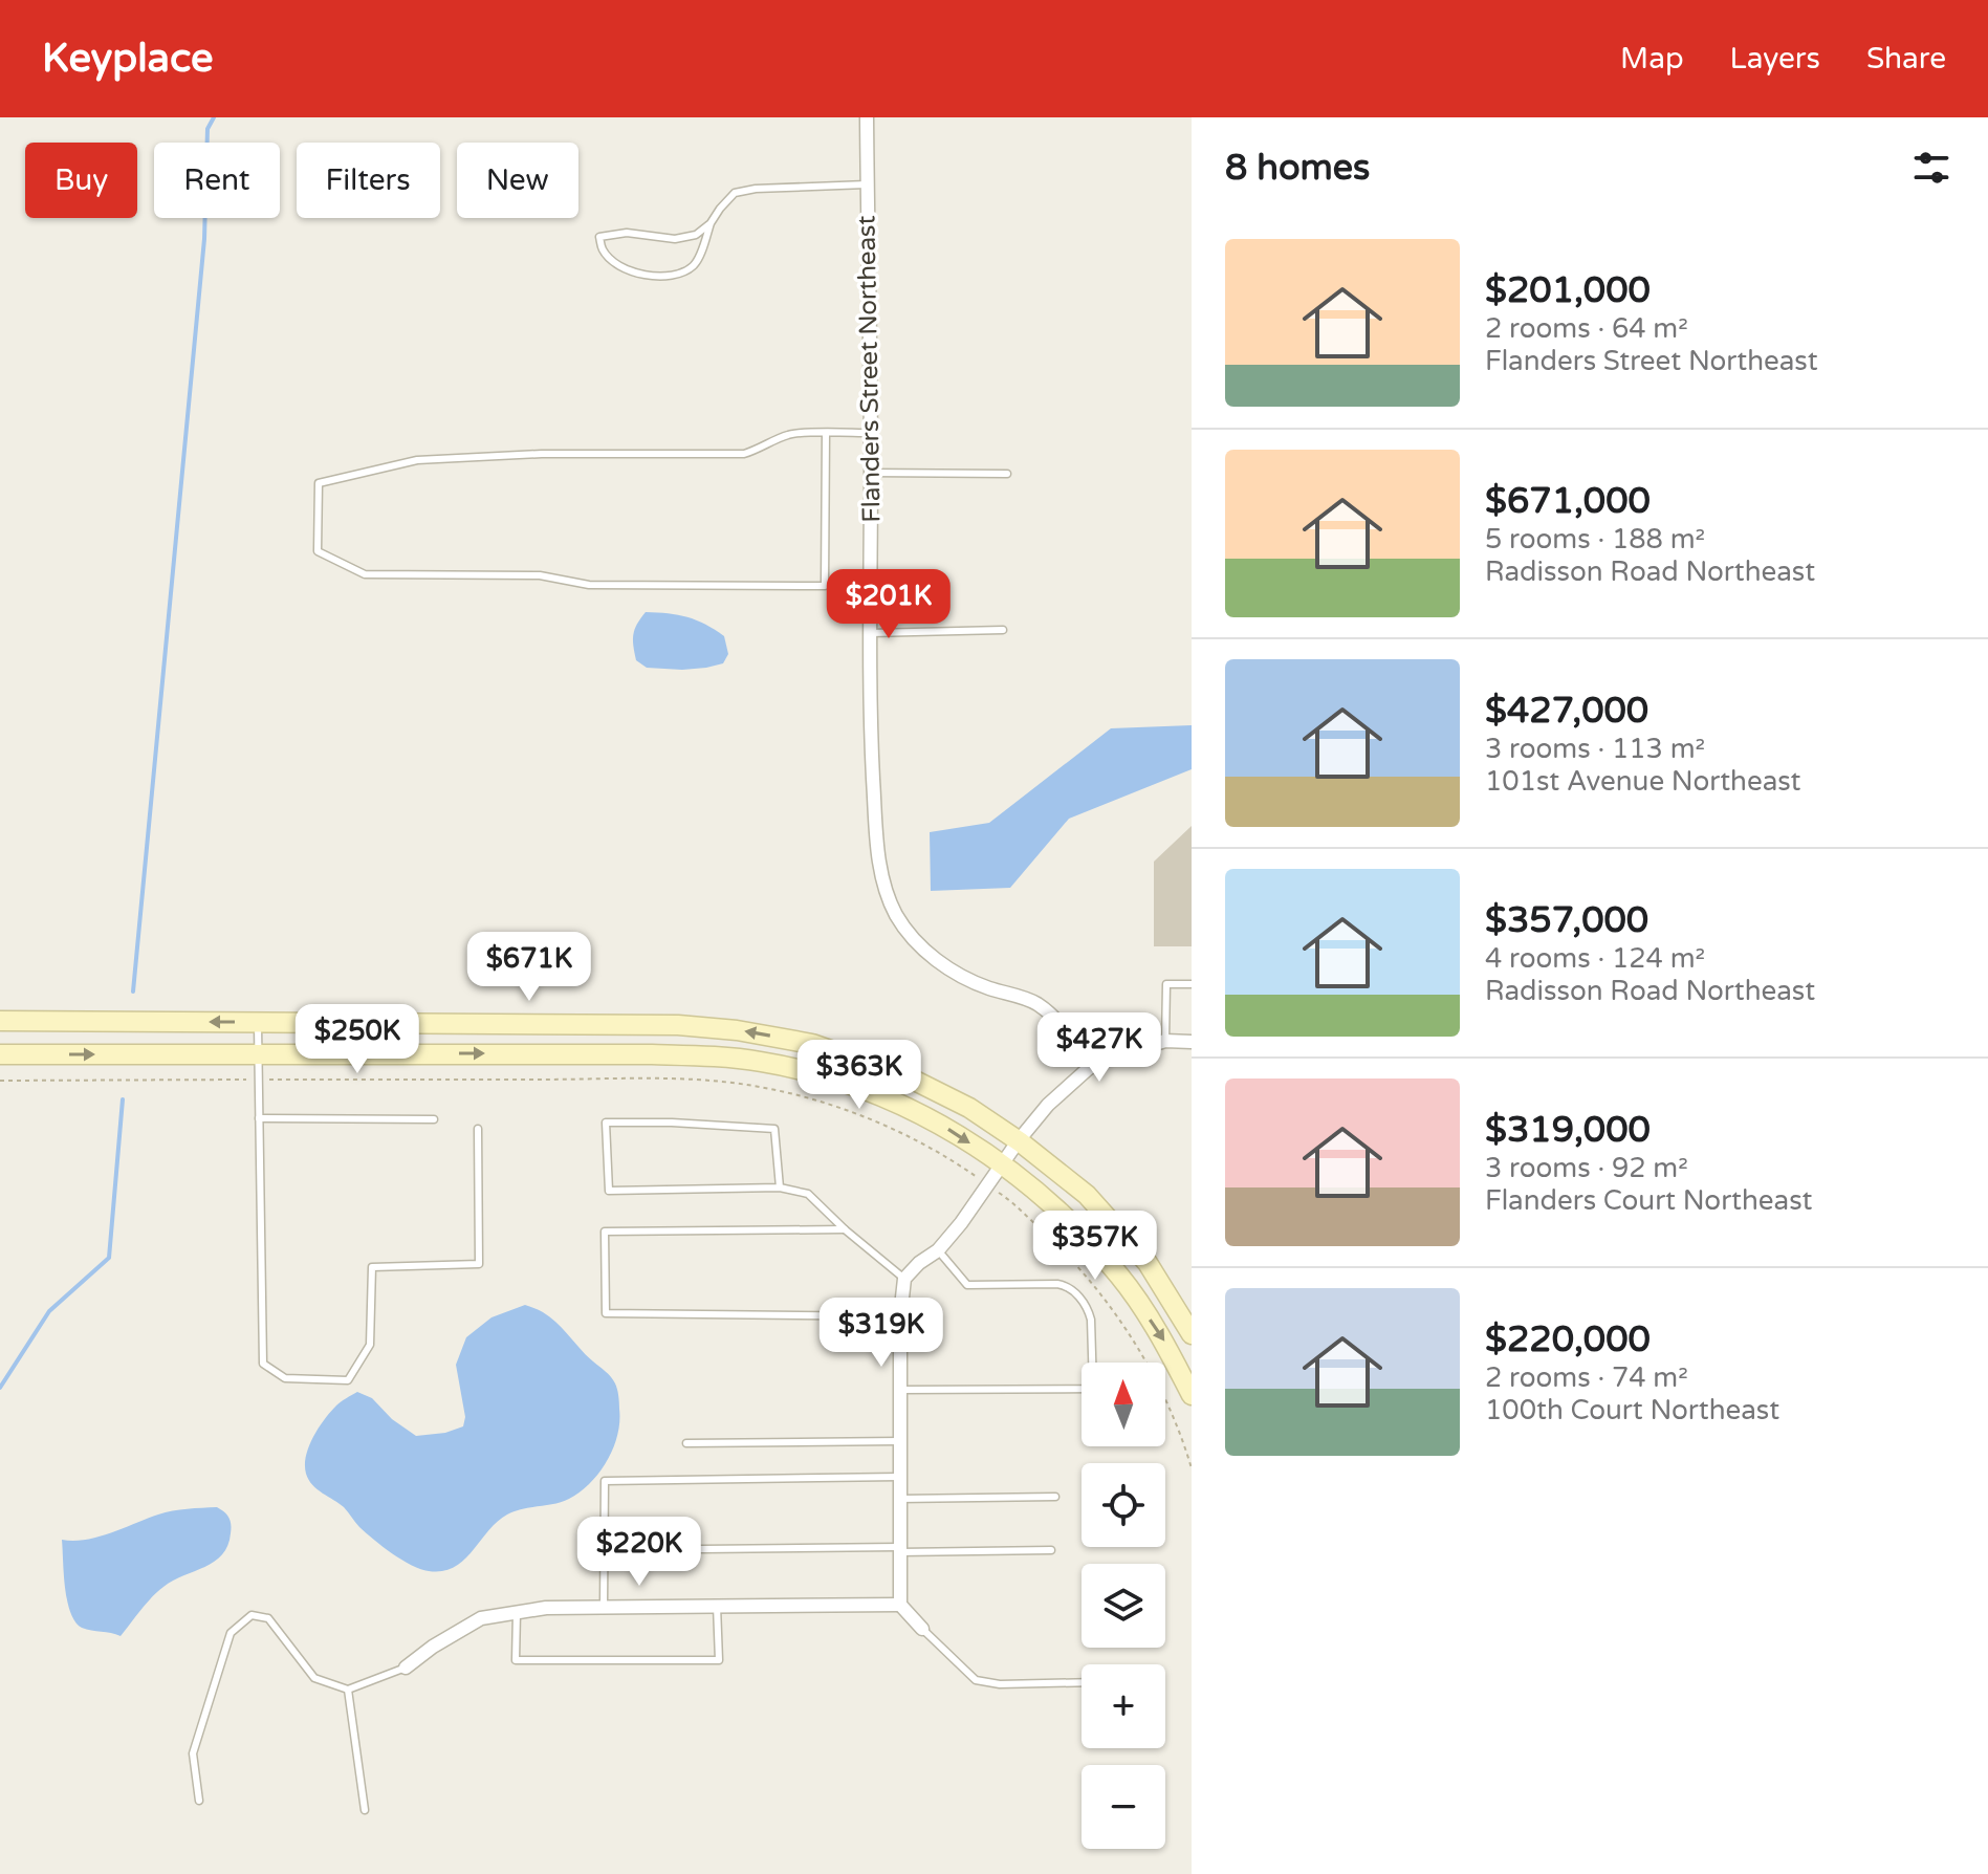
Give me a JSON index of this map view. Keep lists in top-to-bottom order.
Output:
{
  "streets": {
    "street": ["Flanders Street Northeast"]
  },
  "north": "top",
  "page": {
    "header": "Keyplace",
    "nav": ["Map", "Layers", "Share"],
    "heading": "8 homes",
    "chip": [
      "Buy",
      "Rent",
      "Filters",
      "New"
    ],
    "list": [
      {
        "name": "$201,000",
        "note": "2 rooms · 64 m² · Flanders Street Northeast"
      },
      {
        "name": "$671,000",
        "note": "5 rooms · 188 m² · Radisson Road Northeast"
      },
      {
        "name": "$427,000",
        "note": "3 rooms · 113 m² · 101st Avenue Northeast"
      },
      {
        "name": "$357,000",
        "note": "4 rooms · 124 m² · Radisson Road Northeast"
      },
      {
        "name": "$319,000",
        "note": "3 rooms · 92 m² · Flanders Court Northeast"
      },
      {
        "name": "$220,000",
        "note": "2 rooms · 74 m² · 100th Court Northeast"
      }
    ],
    "price": [
      "$201K",
      "$671K",
      "$250K",
      "$427K",
      "$363K",
      "$357K",
      "$319K",
      "$220K"
    ],
    "map_buttons": ["+", "−"]
  }
}
